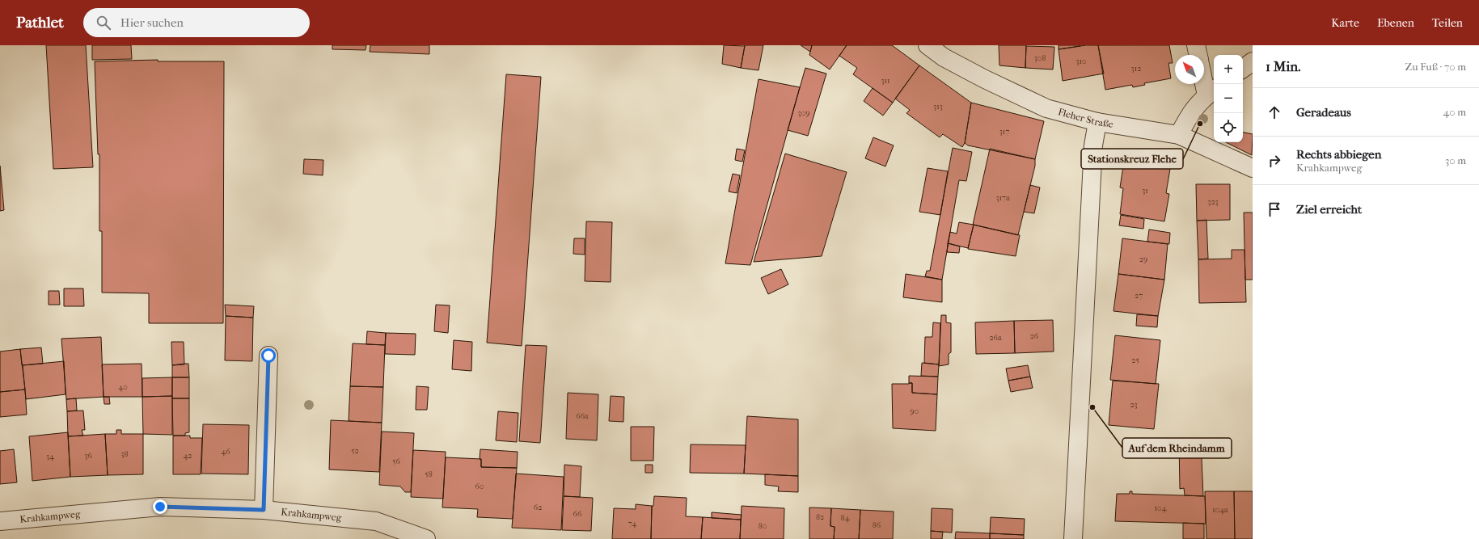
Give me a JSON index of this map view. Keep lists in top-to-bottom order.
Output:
{
  "streets": {
    "street": ["Fleher Straße", "Krahkampweg"]
  },
  "places": ["Stationskreuz Flehe", "Auf dem Rheindamm"],
  "house_numbers": [
    "308",
    "310",
    "312",
    "311",
    "313",
    "309",
    "317",
    "31",
    "317a",
    "323",
    "29",
    "27",
    "26",
    "26a",
    "25",
    "40",
    "23",
    "90",
    "66a",
    "52",
    "46",
    "38",
    "36",
    "42",
    "34",
    "56",
    "58",
    "60",
    "62",
    "104",
    "104a",
    "66",
    "82",
    "84",
    "74",
    "86",
    "80"
  ],
  "north": "top left",
  "page": {
    "header": "Pathlet",
    "search": "Hier suchen",
    "nav": ["Karte", "Ebenen", "Teilen"],
    "heading": ["1 Min.", "Zu Fuß · 70 m"],
    "map_buttons": ["+", "−"],
    "list": [
      ["Geradeaus", "40 m"],
      ["Rechts abbiegen", "Krahkampweg", "30 m"],
      "Ziel erreicht"
    ]
  }
}
